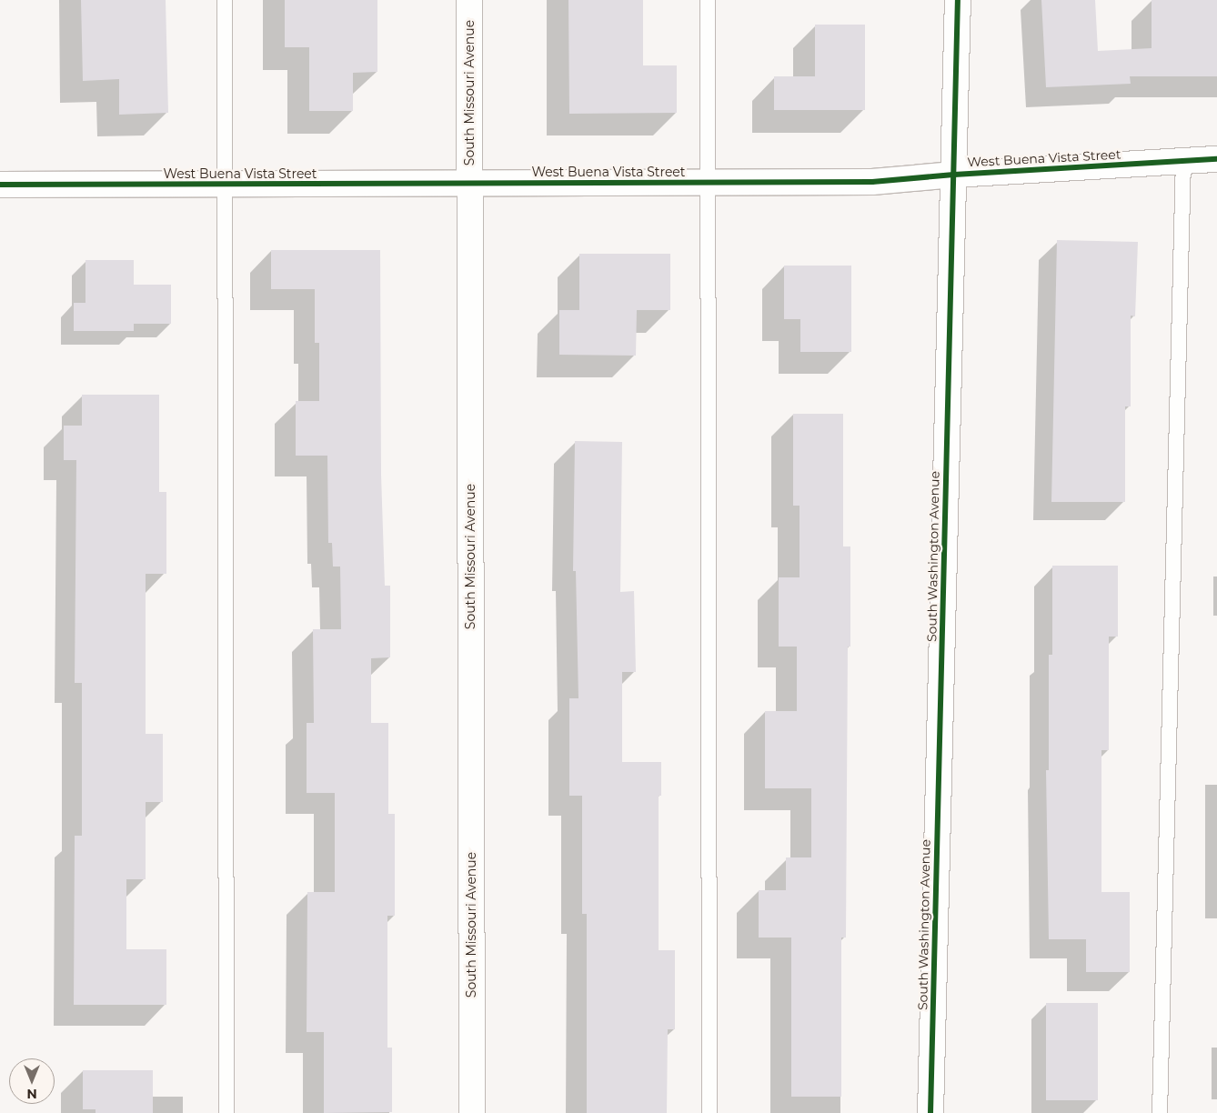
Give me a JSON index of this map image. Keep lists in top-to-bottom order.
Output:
{
  "streets": {
    "street": ["South Missouri Avenue", "West Buena Vista Street", "South Washington Avenue"]
  },
  "crossings": [
    ["South Missouri Avenue", "West Buena Vista Street"],
    ["West Buena Vista Street", "South Washington Avenue"]
  ],
  "north": "bottom"
}
